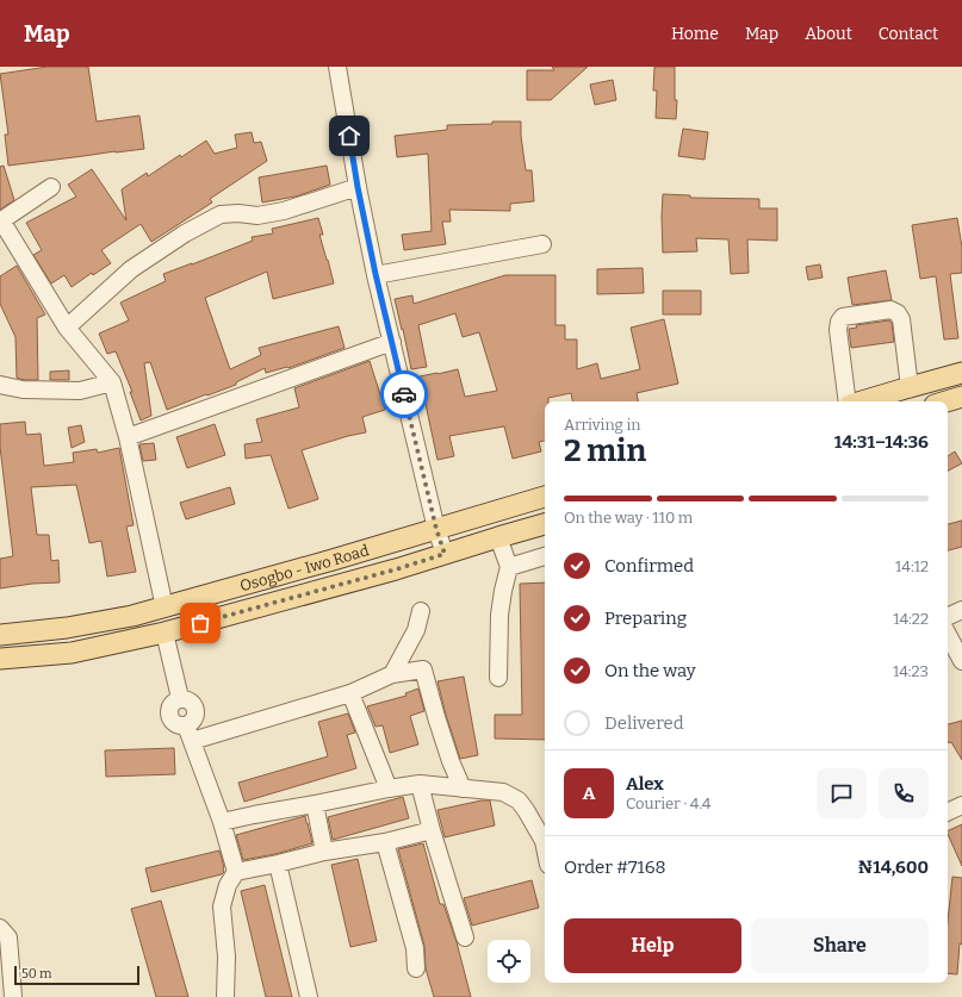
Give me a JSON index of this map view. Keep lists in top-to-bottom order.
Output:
{
  "streets": {
    "main road": ["Osogbo - Iwo Road"]
  },
  "scale_bar": "50 m",
  "page": {
    "header": "Map",
    "nav": [
      "Home",
      "Map",
      "About",
      "Contact"
    ],
    "heading": ["2 min", "Arriving in", "14:31–14:36"],
    "panel": [
      "Alex",
      "Courier · 4.4",
      "Order #7168",
      "₦14,600"
    ],
    "bar": "On the way · 110 m",
    "list": [
      ["Confirmed", "14:12"],
      ["Preparing", "14:22"],
      ["On the way", "14:23"],
      "Delivered"
    ],
    "round": "A",
    "buttons": ["Help", "Share"],
    "scale": "50 m"
  }
}
